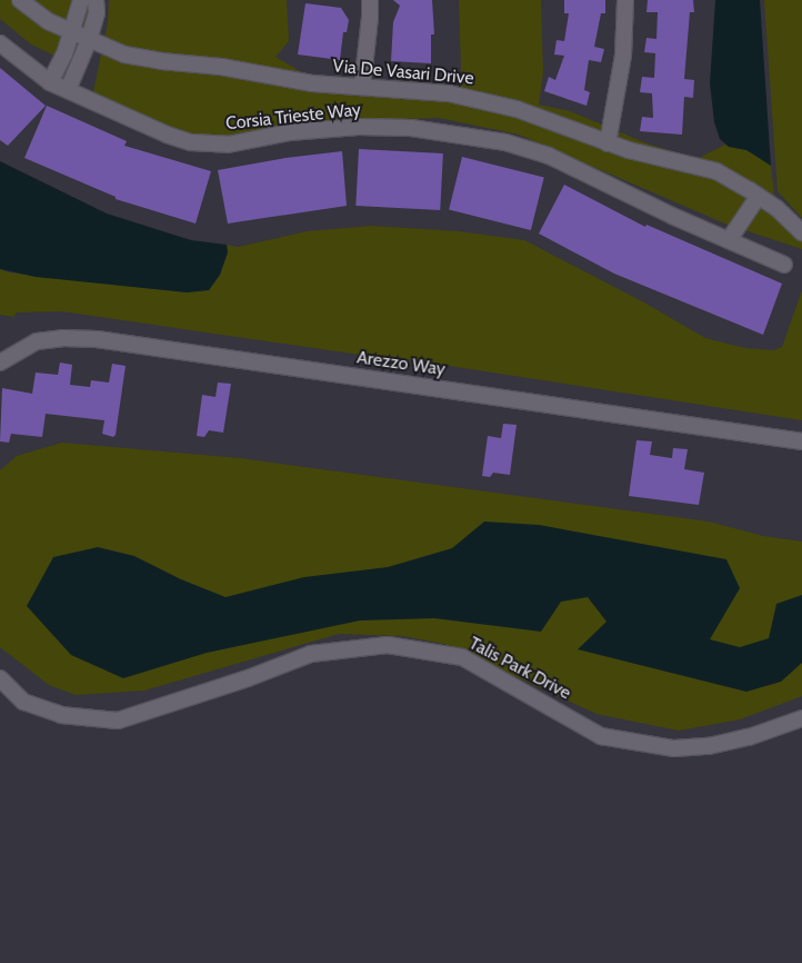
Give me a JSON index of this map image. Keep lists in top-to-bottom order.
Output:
{
  "streets": {
    "street": [
      "Via De Vasari Drive",
      "Corsia Trieste Way",
      "Arezzo Way",
      "Talis Park Drive"
    ]
  }
}
